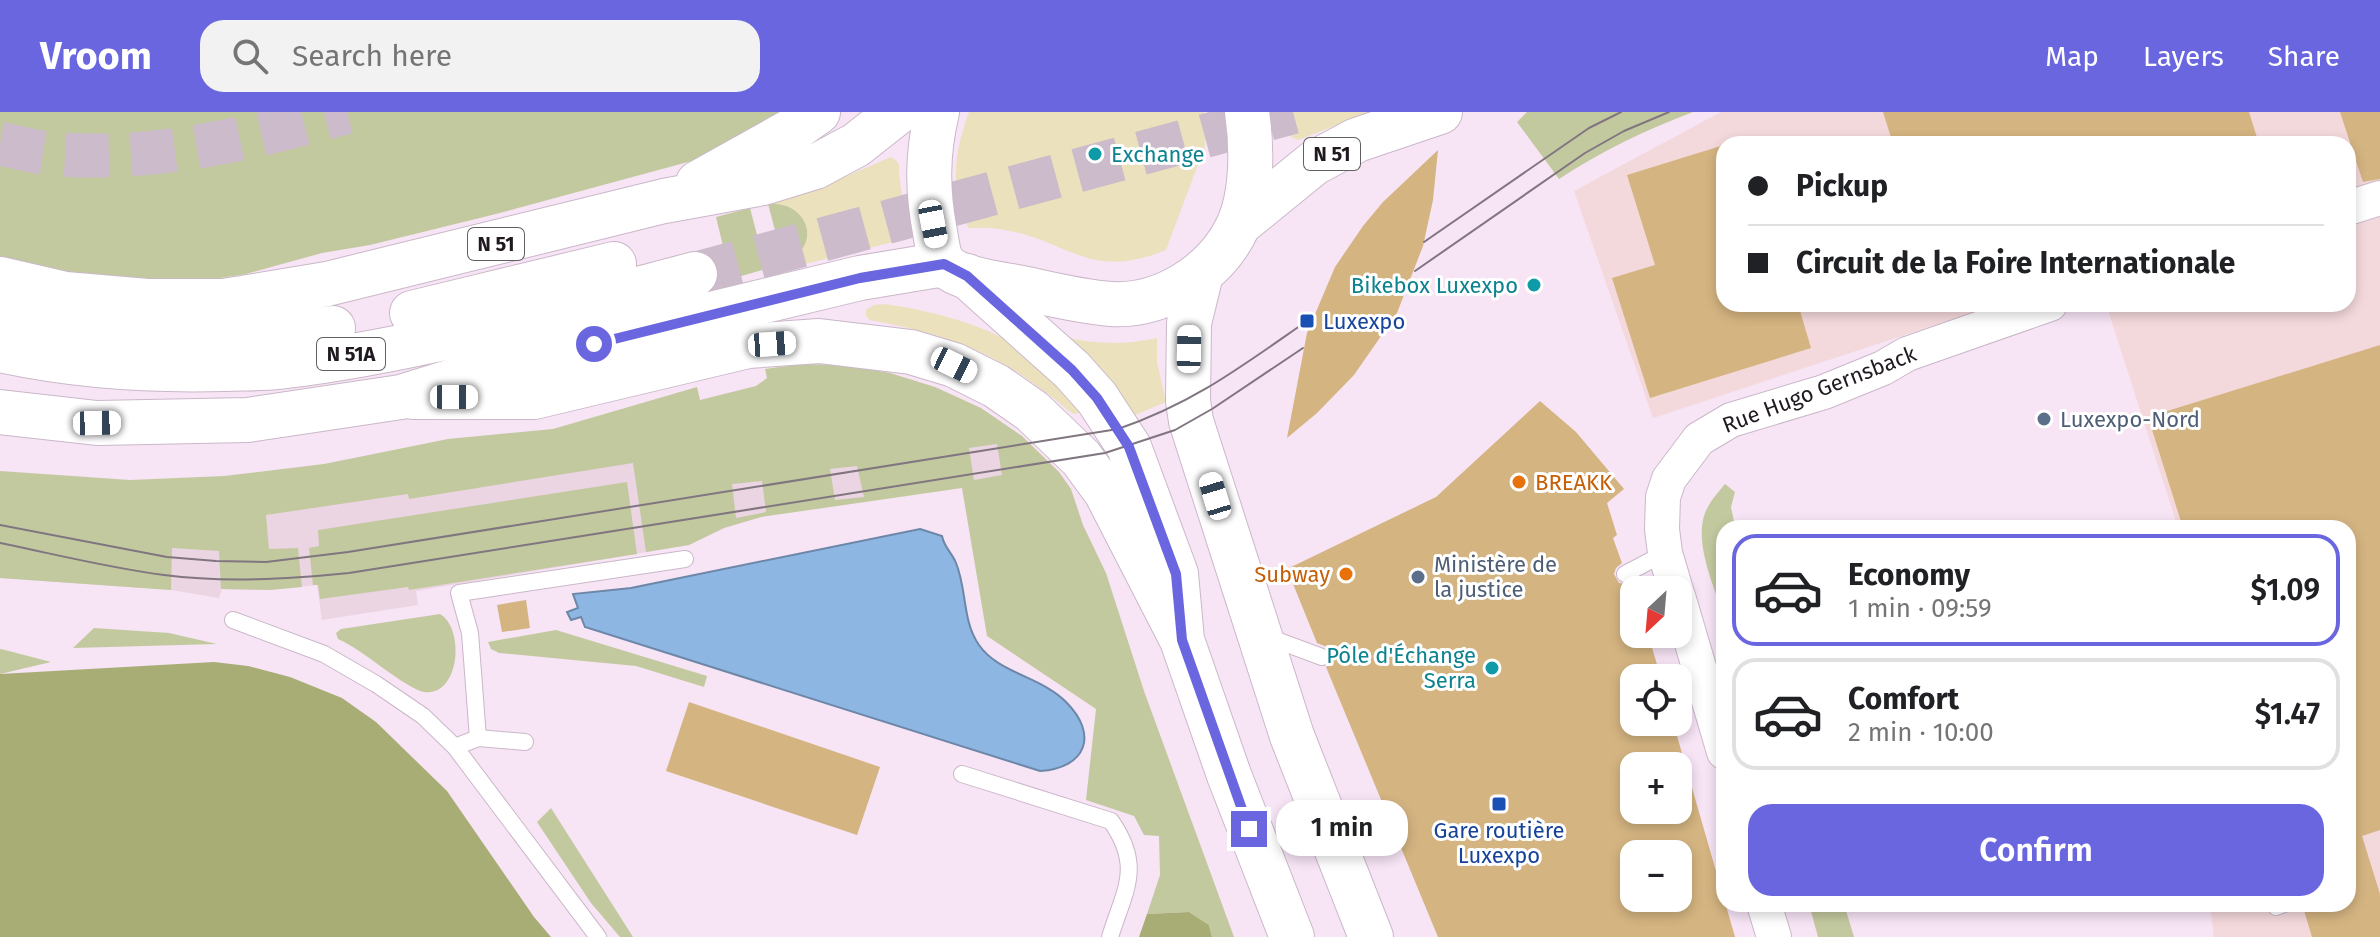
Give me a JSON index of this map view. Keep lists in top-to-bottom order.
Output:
{
  "streets": {
    "main road": ["N 51", "N 51A"],
    "street": ["Rue Hugo Gernsback"]
  },
  "places": {
    "other": [
      "Exchange",
      "Bikebox Luxexpo",
      "Luxexpo-Nord",
      "BREAKK",
      "Subway",
      "Ministère de la justice",
      "Pôle d'Échange Serra"
    ],
    "transit": ["Luxexpo", "Gare routière Luxexpo"]
  },
  "north": "bottom left",
  "page": {
    "header": "Vroom",
    "search": "Search here",
    "nav": ["Map", "Layers", "Share"],
    "banner": ["Pickup", "Circuit de la Foire Internationale"],
    "list": [
      {
        "name": "Economy",
        "note": "1 min · 09:59",
        "value": "$1.09"
      },
      {
        "name": "Comfort",
        "note": "2 min · 10:00",
        "value": "$1.47"
      }
    ],
    "map_buttons": ["+", "−"],
    "buttons": "Confirm",
    "bubble": "1 min"
  }
}
